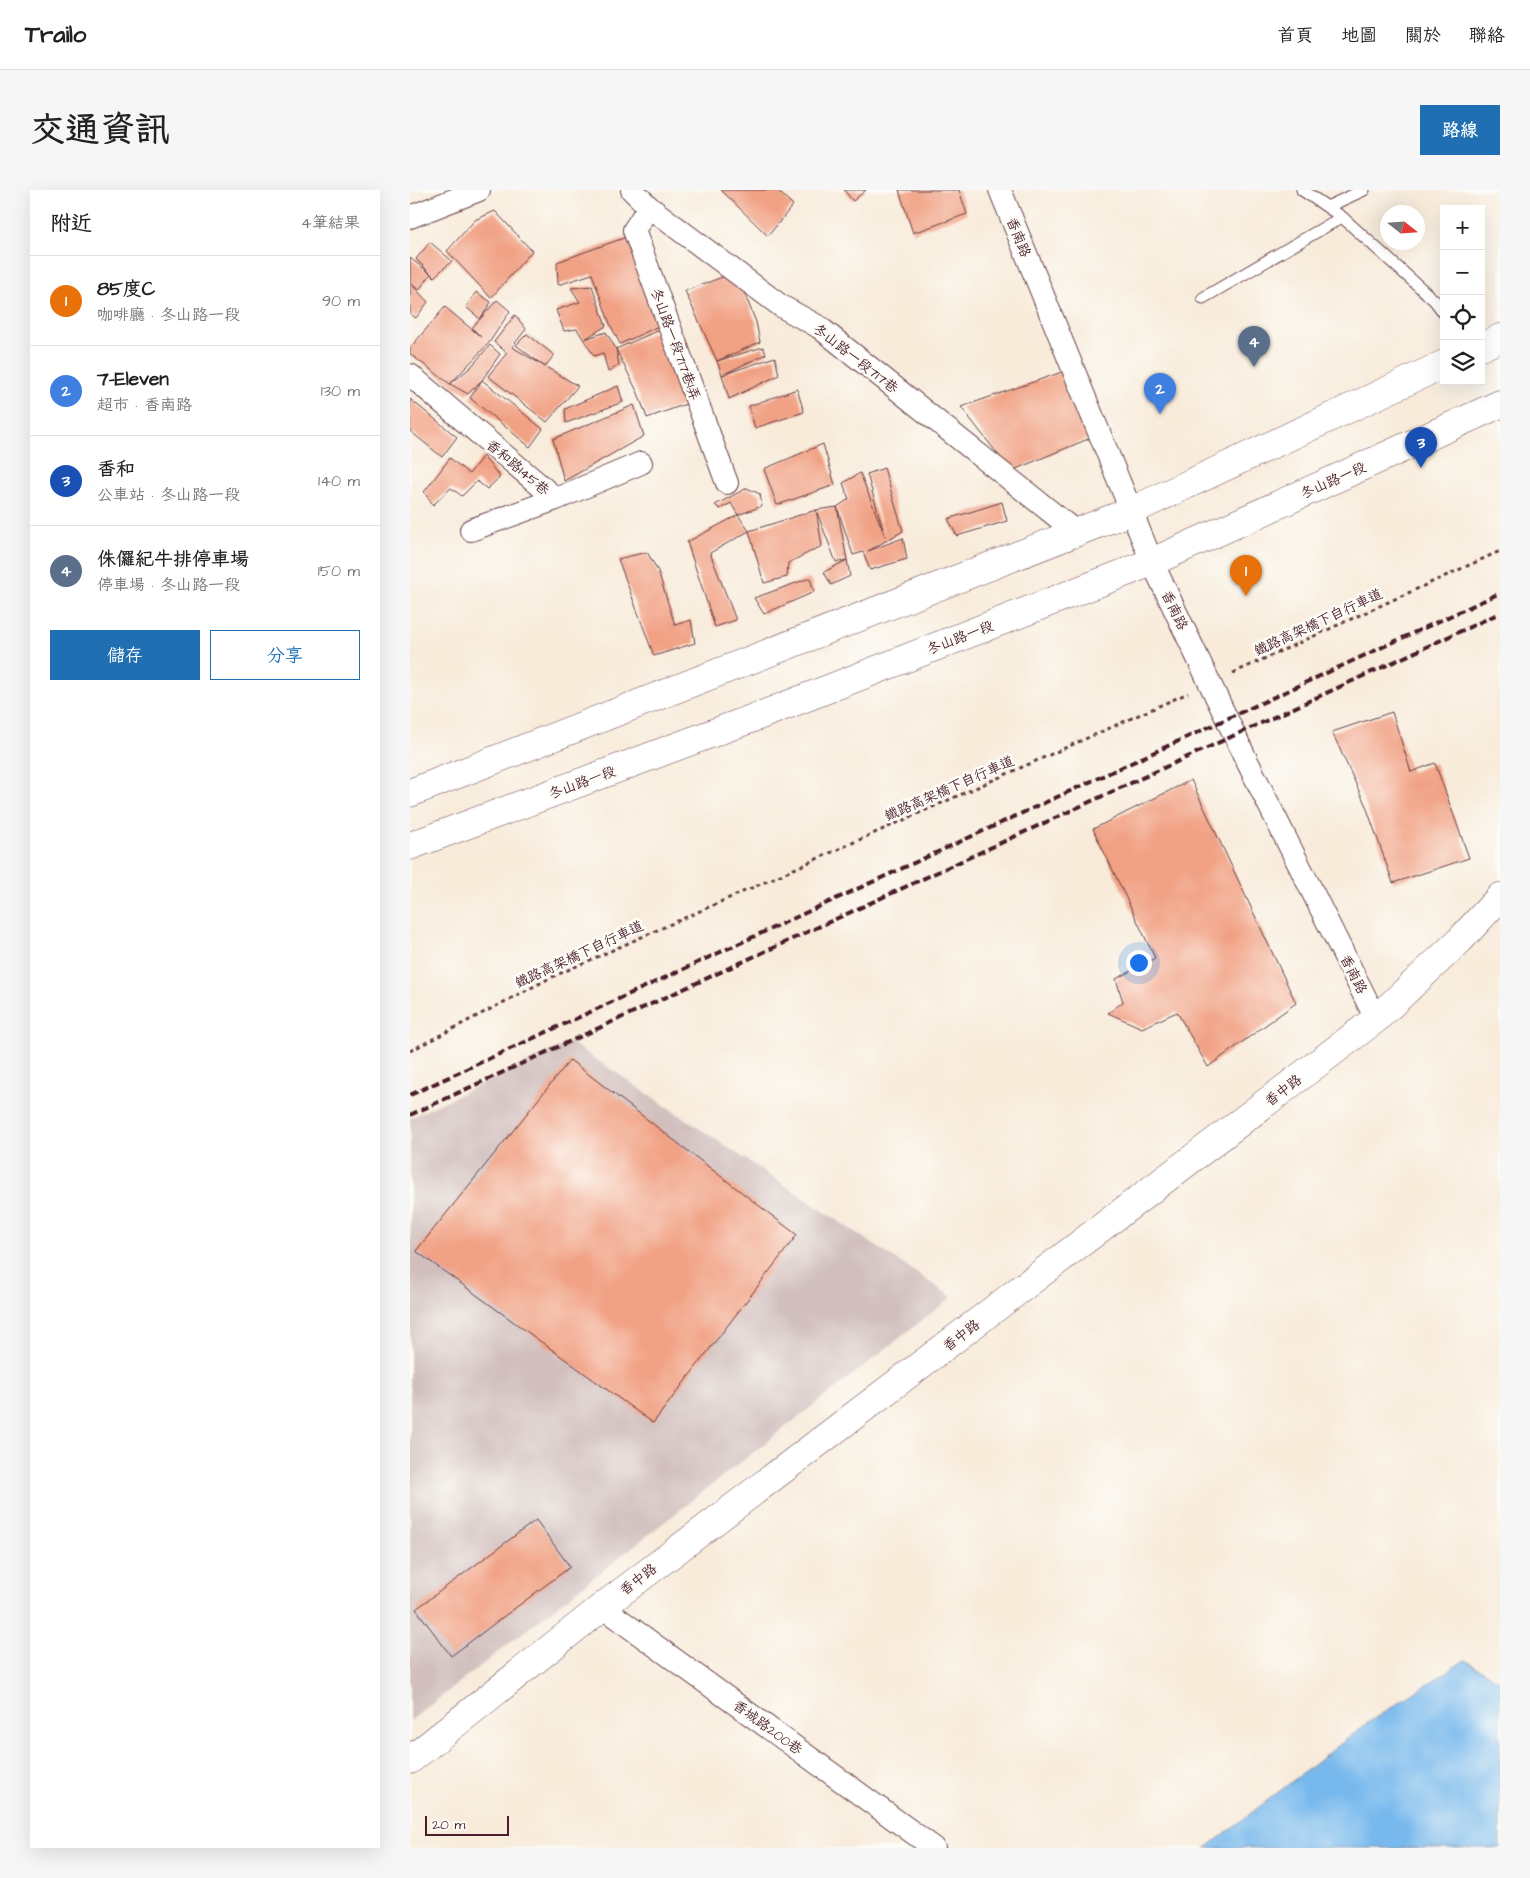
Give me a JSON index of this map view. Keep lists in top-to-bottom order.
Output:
{
  "streets": {
    "main road": ["冬山路一段", "香中路"],
    "street": [
      "香南路",
      "冬山路一段717巷1弄",
      "冬山路一段717巷",
      "香和路145巷",
      "香城路200巷"
    ],
    "path": ["鐵路高架橋下自行車道"]
  },
  "crossings": [
    ["香南路", "冬山路一段"],
    ["香南路", "鐵路高架橋下自行車道"],
    ["香南路", "香中路"],
    ["冬山路一段717巷1弄", "冬山路一段717巷"],
    ["香中路", "香城路200巷"]
  ],
  "scale_bar": "20 m",
  "north": "right",
  "page": {
    "header": "Trailo",
    "nav": [
      "首頁",
      "地圖",
      "關於",
      "聯絡"
    ],
    "title": "交通資訊",
    "buttons": [
      "路線",
      ["儲存", "分享"]
    ],
    "heading": ["附近", "4筆結果"],
    "map_buttons": ["+", "−"],
    "list": [
      {
        "mark": "1",
        "name": "85度C",
        "note": "咖啡廳 · 冬山路一段",
        "value": "90 m"
      },
      {
        "mark": "2",
        "name": "7-Eleven",
        "note": "超市 · 香南路",
        "value": "130 m"
      },
      {
        "mark": "3",
        "name": "香和",
        "note": "公車站 · 冬山路一段",
        "value": "140 m"
      },
      {
        "mark": "4",
        "name": "侏儸紀牛排停車場",
        "note": "停車場 · 冬山路一段",
        "value": "150 m"
      }
    ],
    "pins": [
      "4",
      "2",
      "3",
      "1"
    ],
    "scale": "20 m"
  }
}
